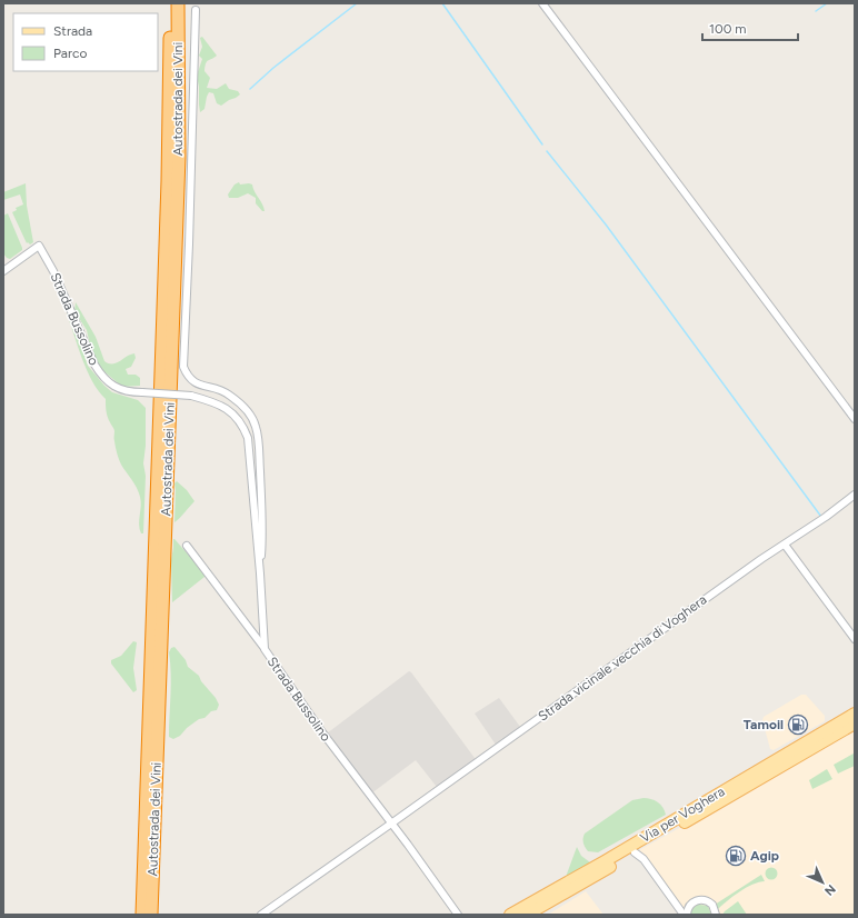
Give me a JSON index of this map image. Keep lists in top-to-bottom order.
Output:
{
  "streets": {
    "highway": ["Autostrada dei Vini"],
    "main road": ["Via per Voghera"],
    "street": ["Strada Bussolino", "Strada vicinale vecchia di Voghera"]
  },
  "crossings": [
    ["Strada Bussolino", "Strada vicinale vecchia di Voghera"]
  ],
  "places": {
    "fuel station": ["Tamoil", "Agip"]
  },
  "legend": ["Strada", "Parco"],
  "scale_bar": "100 m",
  "north": "bottom right"
}
